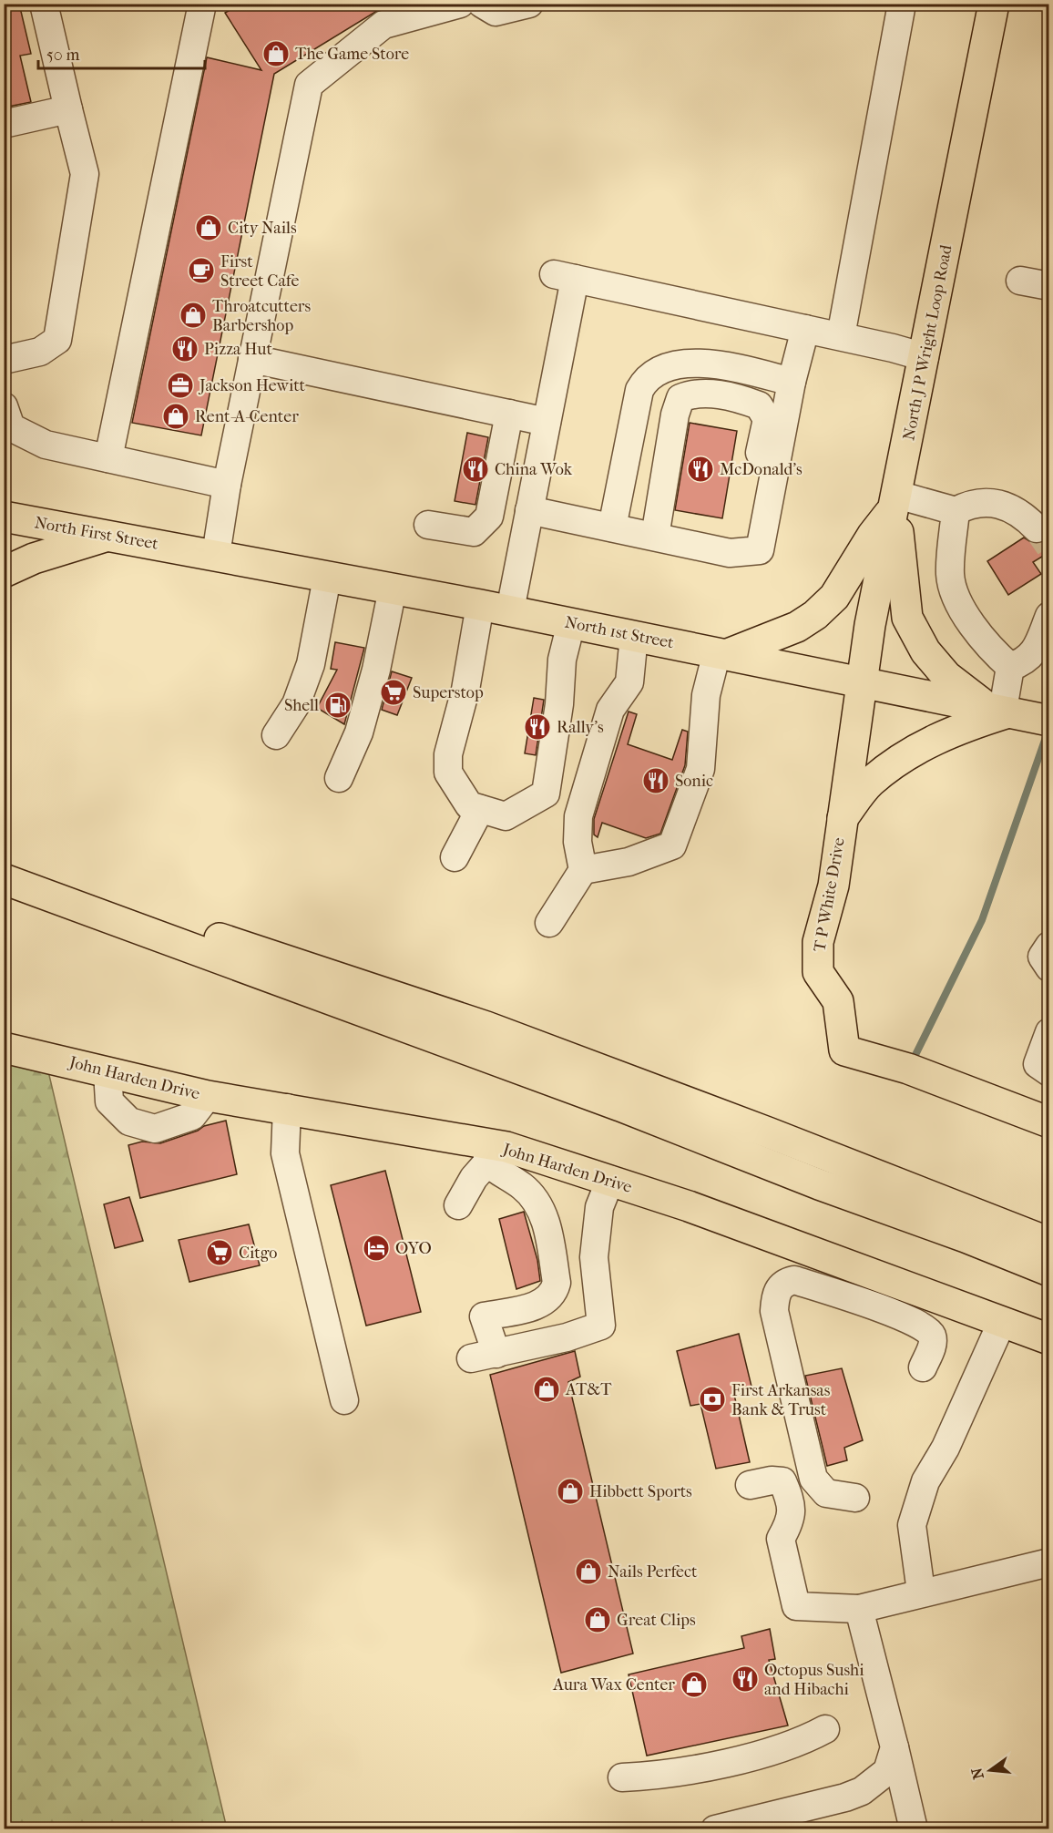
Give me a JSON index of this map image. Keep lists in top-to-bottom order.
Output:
{
  "streets": {
    "main road": [
      "North J P Wright Loop Road",
      "North First Street",
      "North 1st Street",
      "T P White Drive",
      "John Harden Drive"
    ]
  },
  "crossings": [
    ["North J P Wright Loop Road", "North 1st Street"],
    ["North J P Wright Loop Road", "T P White Drive"],
    ["North First Street", "North 1st Street"],
    ["North 1st Street", "T P White Drive"]
  ],
  "places": {
    "shop": [
      "The Game Store",
      "City Nails",
      "Throatcutters Barbershop",
      "Rent-A-Center",
      "AT&T",
      "Hibbett Sports",
      "Nails Perfect",
      "Great Clips",
      "Aura Wax Center"
    ],
    "cafe": ["First Street Cafe"],
    "restaurant": [
      "Pizza Hut",
      "China Wok",
      "McDonald's",
      "Rally's",
      "Sonic",
      "Octopus Sushi and Hibachi"
    ],
    "office": ["Jackson Hewitt"],
    "supermarket": ["Superstop", "Citgo"],
    "fuel station": ["Shell"],
    "hotel": ["OYO"],
    "bank": ["First Arkansas Bank & Trust"]
  },
  "scale_bar": "50 m",
  "north": "left"
}
